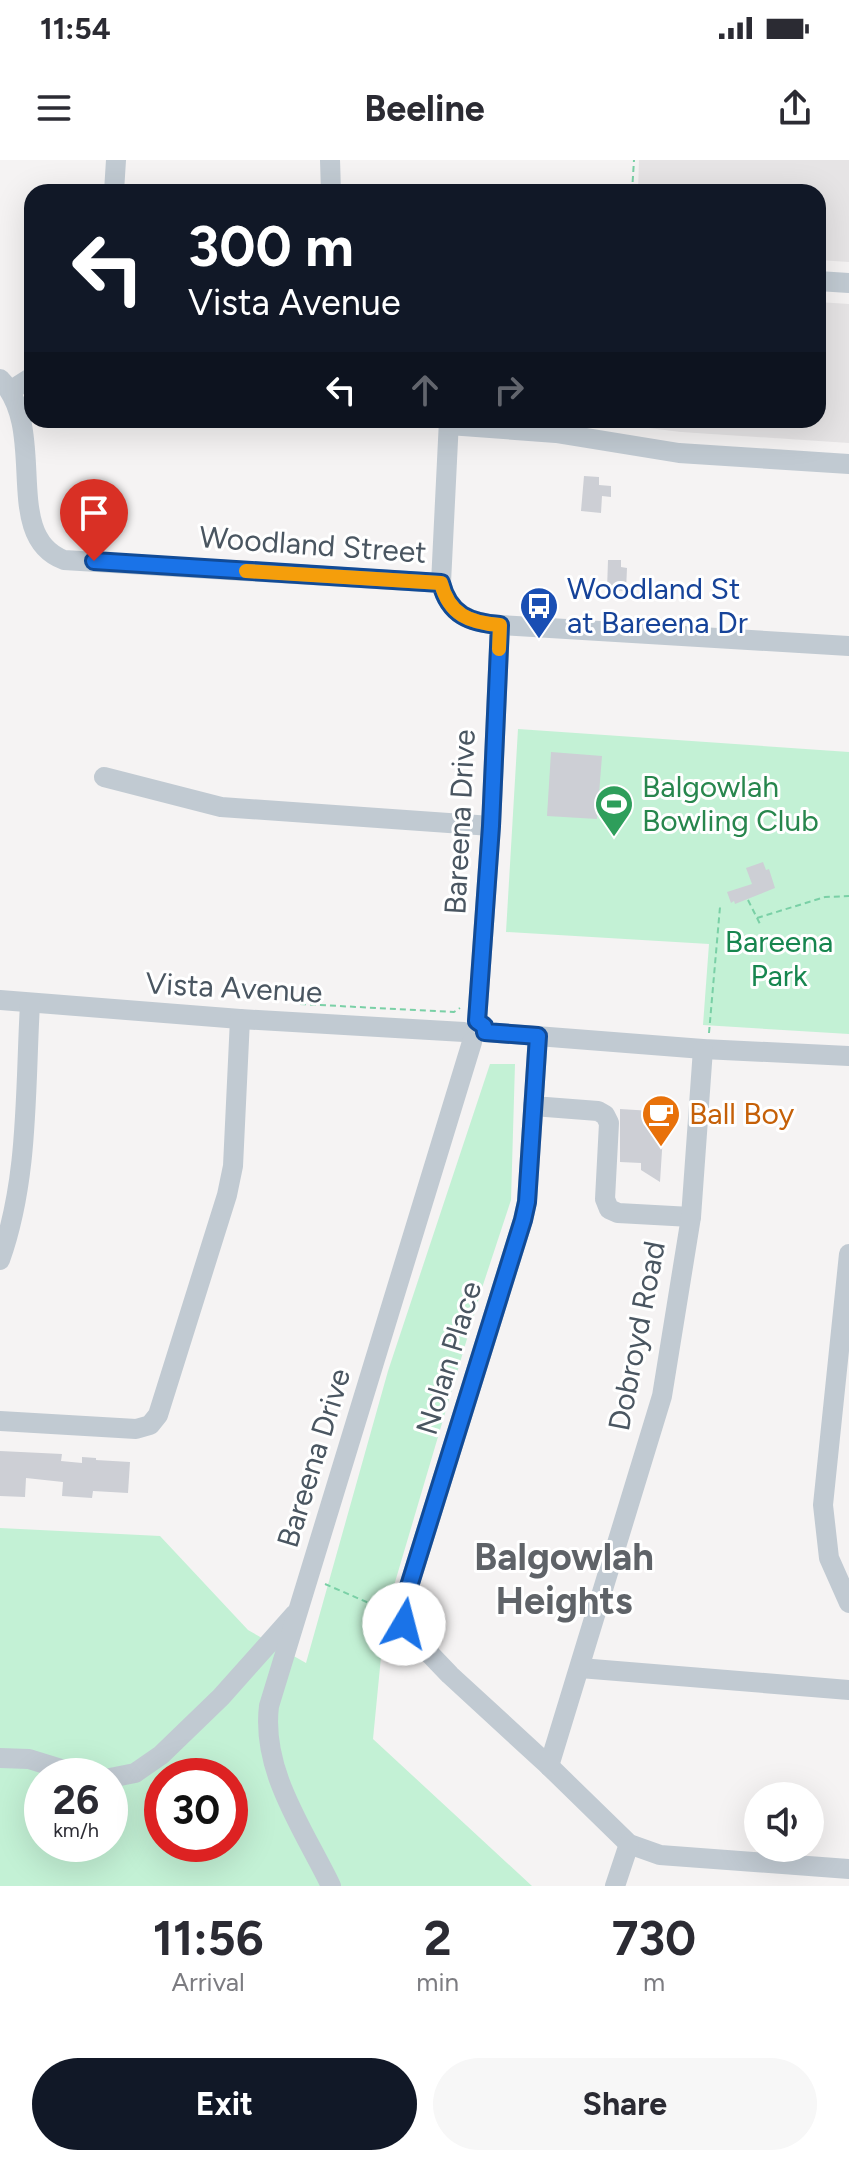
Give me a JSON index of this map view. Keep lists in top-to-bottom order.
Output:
{
  "streets": {
    "street": [
      "Woodland Street",
      "Bareena Drive",
      "Vista Avenue",
      "Dobroyd Road",
      "Nolan Place"
    ]
  },
  "crossings": [
    ["Woodland Street", "Bareena Drive"],
    ["Bareena Drive", "Vista Avenue"],
    ["Vista Avenue", "Dobroyd Road"],
    ["Vista Avenue", "Nolan Place"]
  ],
  "districts": ["Balgowlah Heights"],
  "parks": ["Bareena Park"],
  "places": {
    "bus stop": ["Woodland St at Bareena Dr"],
    "sports": ["Balgowlah Bowling Club"],
    "cafe": ["Ball Boy"]
  },
  "page": {
    "status": "11:54",
    "header": "Beeline",
    "turn": ["300 m", "Vista Avenue"],
    "speed": "26 km/h",
    "limit": "30",
    "eta": [
      "11:56",
      "Arrival",
      "2",
      "min",
      "730",
      "m"
    ],
    "buttons": ["Exit", "Share"]
  }
}
